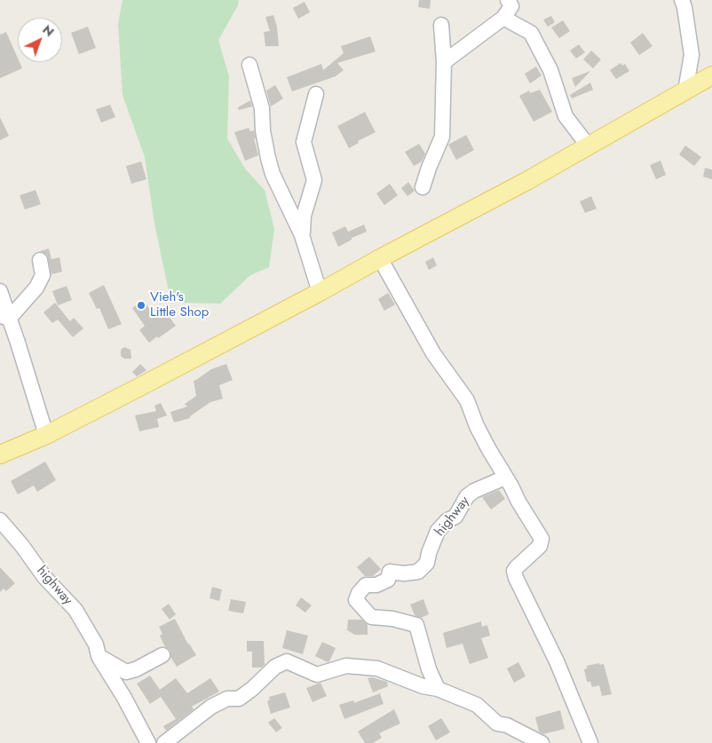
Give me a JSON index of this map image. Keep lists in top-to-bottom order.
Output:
{
  "streets": {
    "street": ["highway"]
  },
  "places": ["Vieh's Little Shop"],
  "north": "top right"
}
